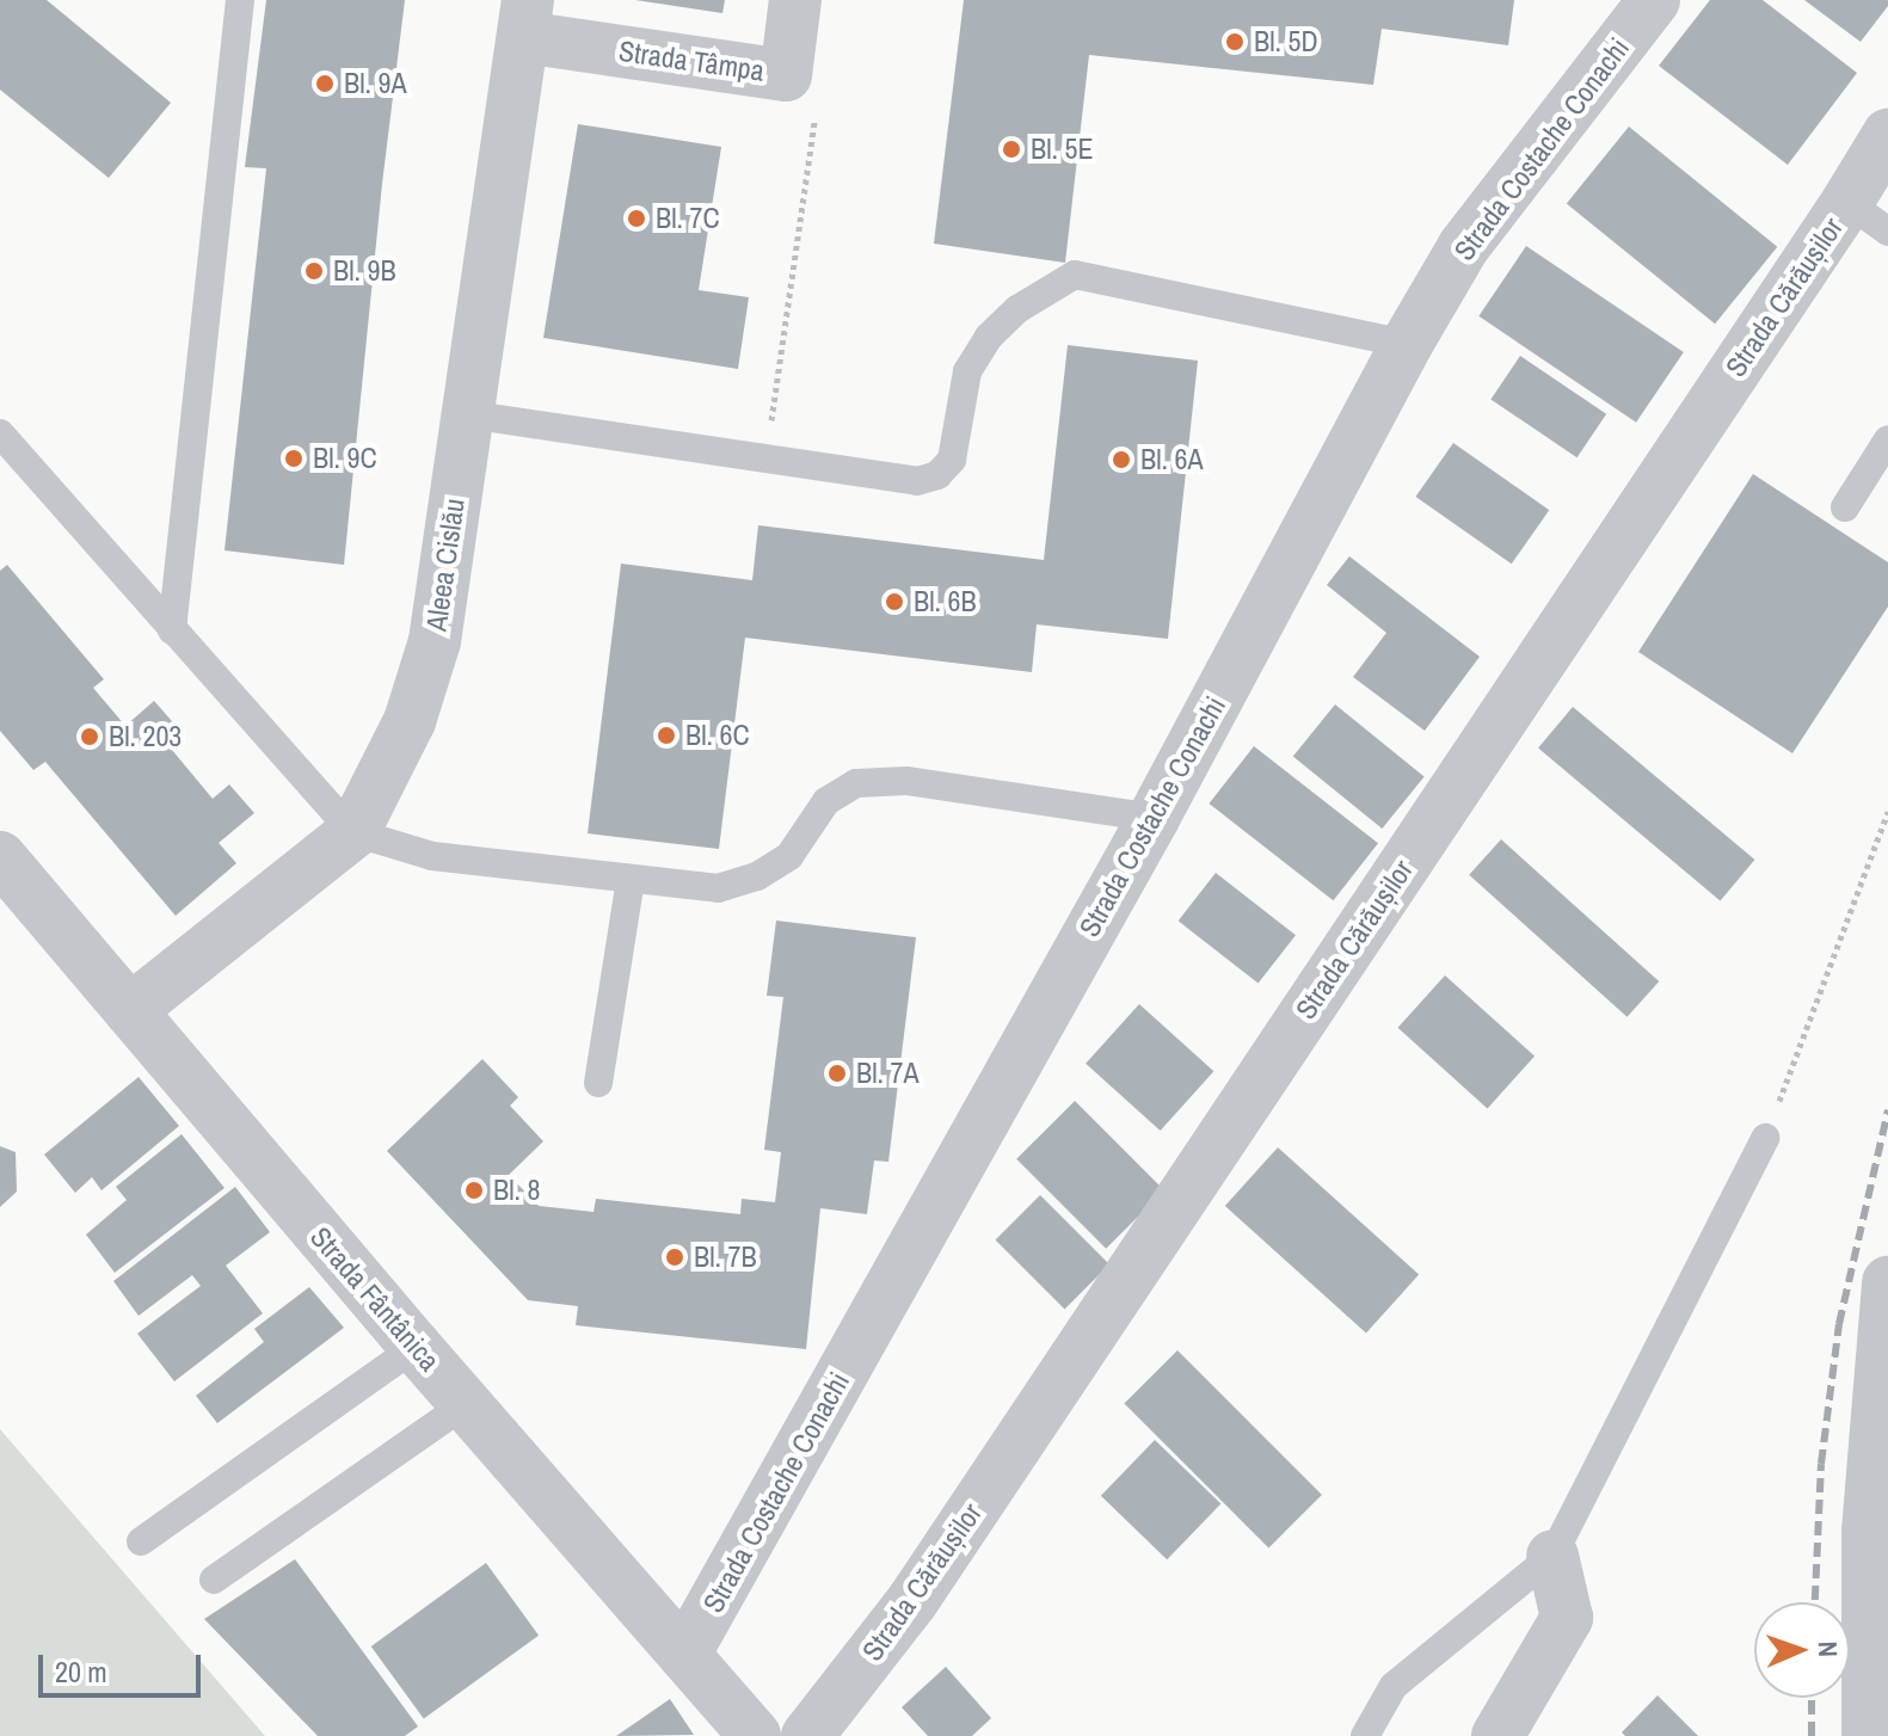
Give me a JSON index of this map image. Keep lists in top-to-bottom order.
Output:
{
  "streets": {
    "street": [
      "Strada Tâmpa",
      "Strada Costache Conachi",
      "Strada Cărăușilor",
      "Aleea Cislău",
      "Strada Fântânica"
    ]
  },
  "crossings": [
    ["Strada Tâmpa", "Aleea Cislău"],
    ["Strada Costache Conachi", "Strada Fântânica"],
    ["Aleea Cislău", "Strada Fântânica"]
  ],
  "places": [
    "Bl. 5D",
    "Bl. 9A",
    "Bl. 5E",
    "Bl. 7C",
    "Bl. 9B",
    "Bl. 9C",
    "Bl. 6A",
    "Bl. 6B",
    "Bl. 6C",
    "Bl. 203",
    "Bl. 7A",
    "Bl. 8",
    "Bl. 7B"
  ],
  "scale_bar": "20 m",
  "north": "right"
}
